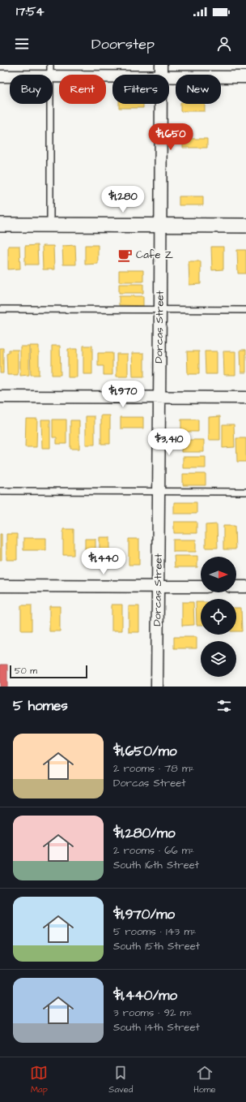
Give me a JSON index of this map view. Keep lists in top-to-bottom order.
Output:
{
  "streets": {
    "street": ["Dorcas Street"]
  },
  "places": {
    "cafe": ["Cafe Z"]
  },
  "scale_bar": "50 m",
  "north": "right",
  "page": {
    "status": "17:54",
    "header": "Doorstep",
    "chip": [
      "Buy",
      "Rent",
      "Filters",
      "New"
    ],
    "price": [
      "$1,650",
      "$1,280",
      "$1,970",
      "$3,410",
      "$1,440"
    ],
    "scale": "50 m",
    "heading": "5 homes",
    "list": [
      {
        "name": "$1,650/mo",
        "note": "2 rooms · 78 m² · Dorcas Street"
      },
      {
        "name": "$1,280/mo",
        "note": "2 rooms · 66 m² · South 16th Street"
      },
      {
        "name": "$1,970/mo",
        "note": "5 rooms · 143 m² · South 15th Street"
      },
      {
        "name": "$1,440/mo",
        "note": "3 rooms · 92 m² · South 14th Street"
      }
    ],
    "tabs": ["Map", "Saved", "Home"]
  }
}
